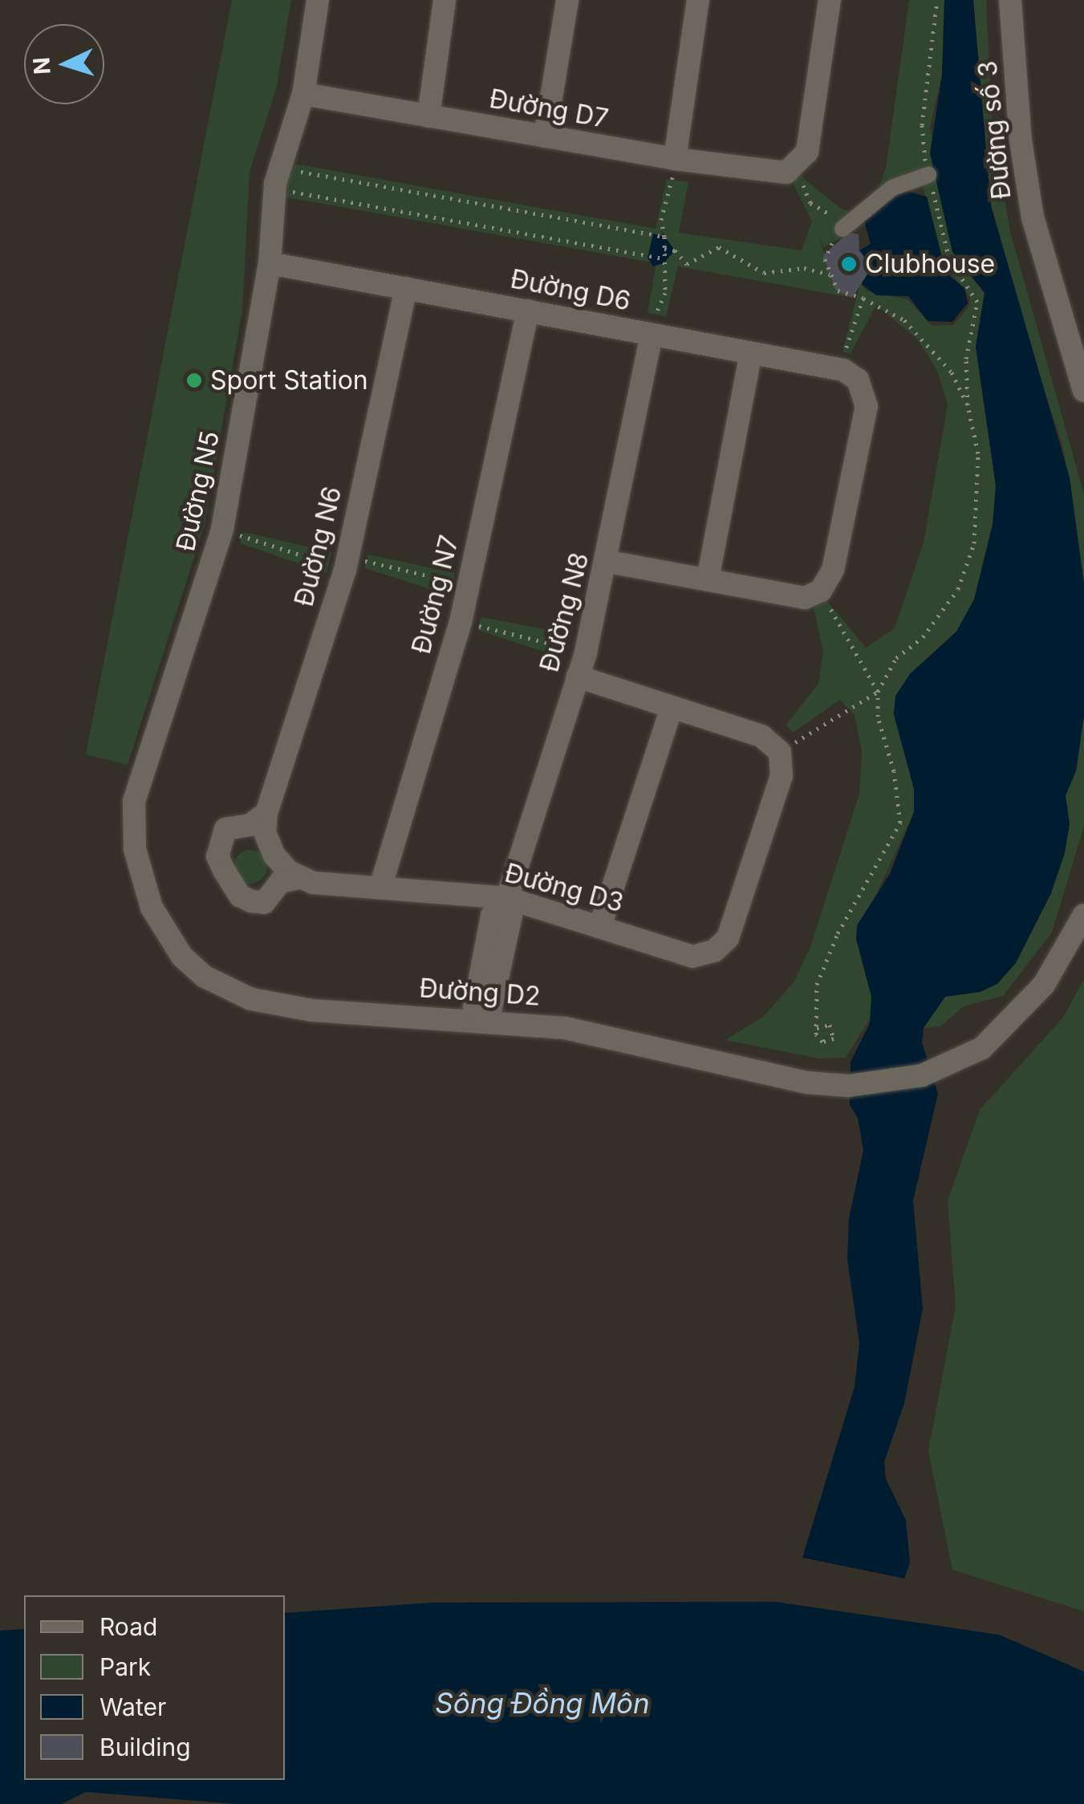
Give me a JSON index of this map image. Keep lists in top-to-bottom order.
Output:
{
  "streets": {
    "street": [
      "Đường D7",
      "Đường số 3",
      "Đường D6",
      "Đường N5",
      "Đường N6",
      "Đường N7",
      "Đường N8",
      "Đường D3",
      "Đường D2"
    ]
  },
  "crossings": [
    ["Đường D7", "Đường N5"],
    ["Đường D6", "Đường N5"],
    ["Đường D6", "Đường N6"],
    ["Đường D6", "Đường N7"],
    ["Đường D6", "Đường N8"],
    ["Đường N5", "Đường D2"],
    ["Đường N6", "Đường D3"],
    ["Đường N7", "Đường D3"],
    ["Đường N8", "Đường D3"],
    ["Đường N8", "Đường D2"]
  ],
  "water": ["Sông Đồng Môn"],
  "places": ["Clubhouse", "Sport Station"],
  "legend": [
    "Road",
    "Park",
    "Water",
    "Building"
  ],
  "north": "left"
}
